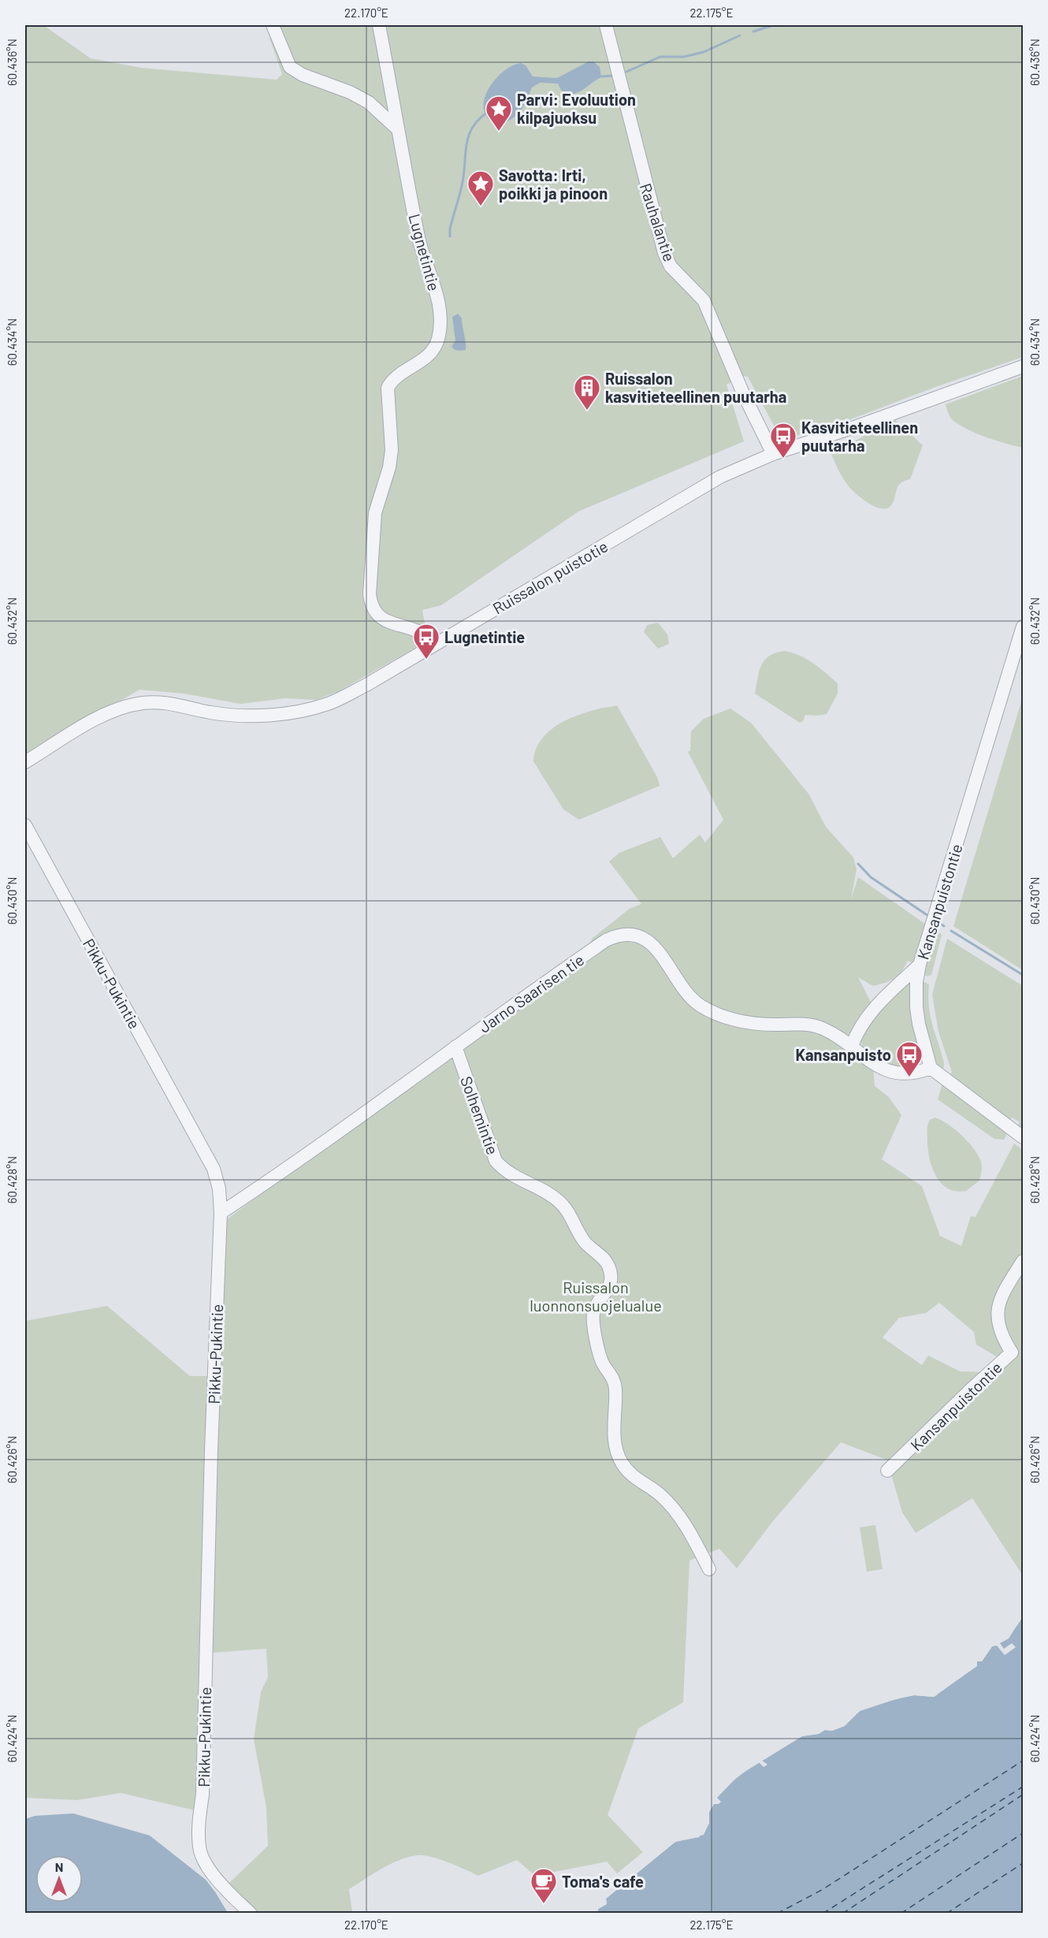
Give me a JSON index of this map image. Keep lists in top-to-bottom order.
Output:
{
  "streets": {
    "street": [
      "Rauhalantie",
      "Lugnetintie",
      "Ruissalon puistotie",
      "Kansanpuistontie",
      "Pikku-Pukintie",
      "Jarno Saarisen tie",
      "Solhemintie"
    ]
  },
  "crossings": [
    ["Rauhalantie", "Ruissalon puistotie"],
    ["Lugnetintie", "Ruissalon puistotie"],
    ["Kansanpuistontie", "Jarno Saarisen tie"],
    ["Pikku-Pukintie", "Jarno Saarisen tie"],
    ["Jarno Saarisen tie", "Solhemintie"]
  ],
  "parks": ["Ruissalon luonnonsuojelualue"],
  "places": {
    "place": ["Parvi: Evoluution kilpajuoksu", "Savotta: Irti, poikki ja pinoon"],
    "building": ["Ruissalon kasvitieteellinen puutarha"],
    "bus stop": ["Kasvitieteellinen puutarha", "Lugnetintie", "Kansanpuisto"],
    "cafe": ["Toma's cafe"]
  },
  "north": "top",
  "coordinates": [
    "22.170°E",
    "22.175°E",
    "60.436°N",
    "60.434°N",
    "60.432°N",
    "60.430°N",
    "60.428°N",
    "60.426°N",
    "60.424°N"
  ]
}
